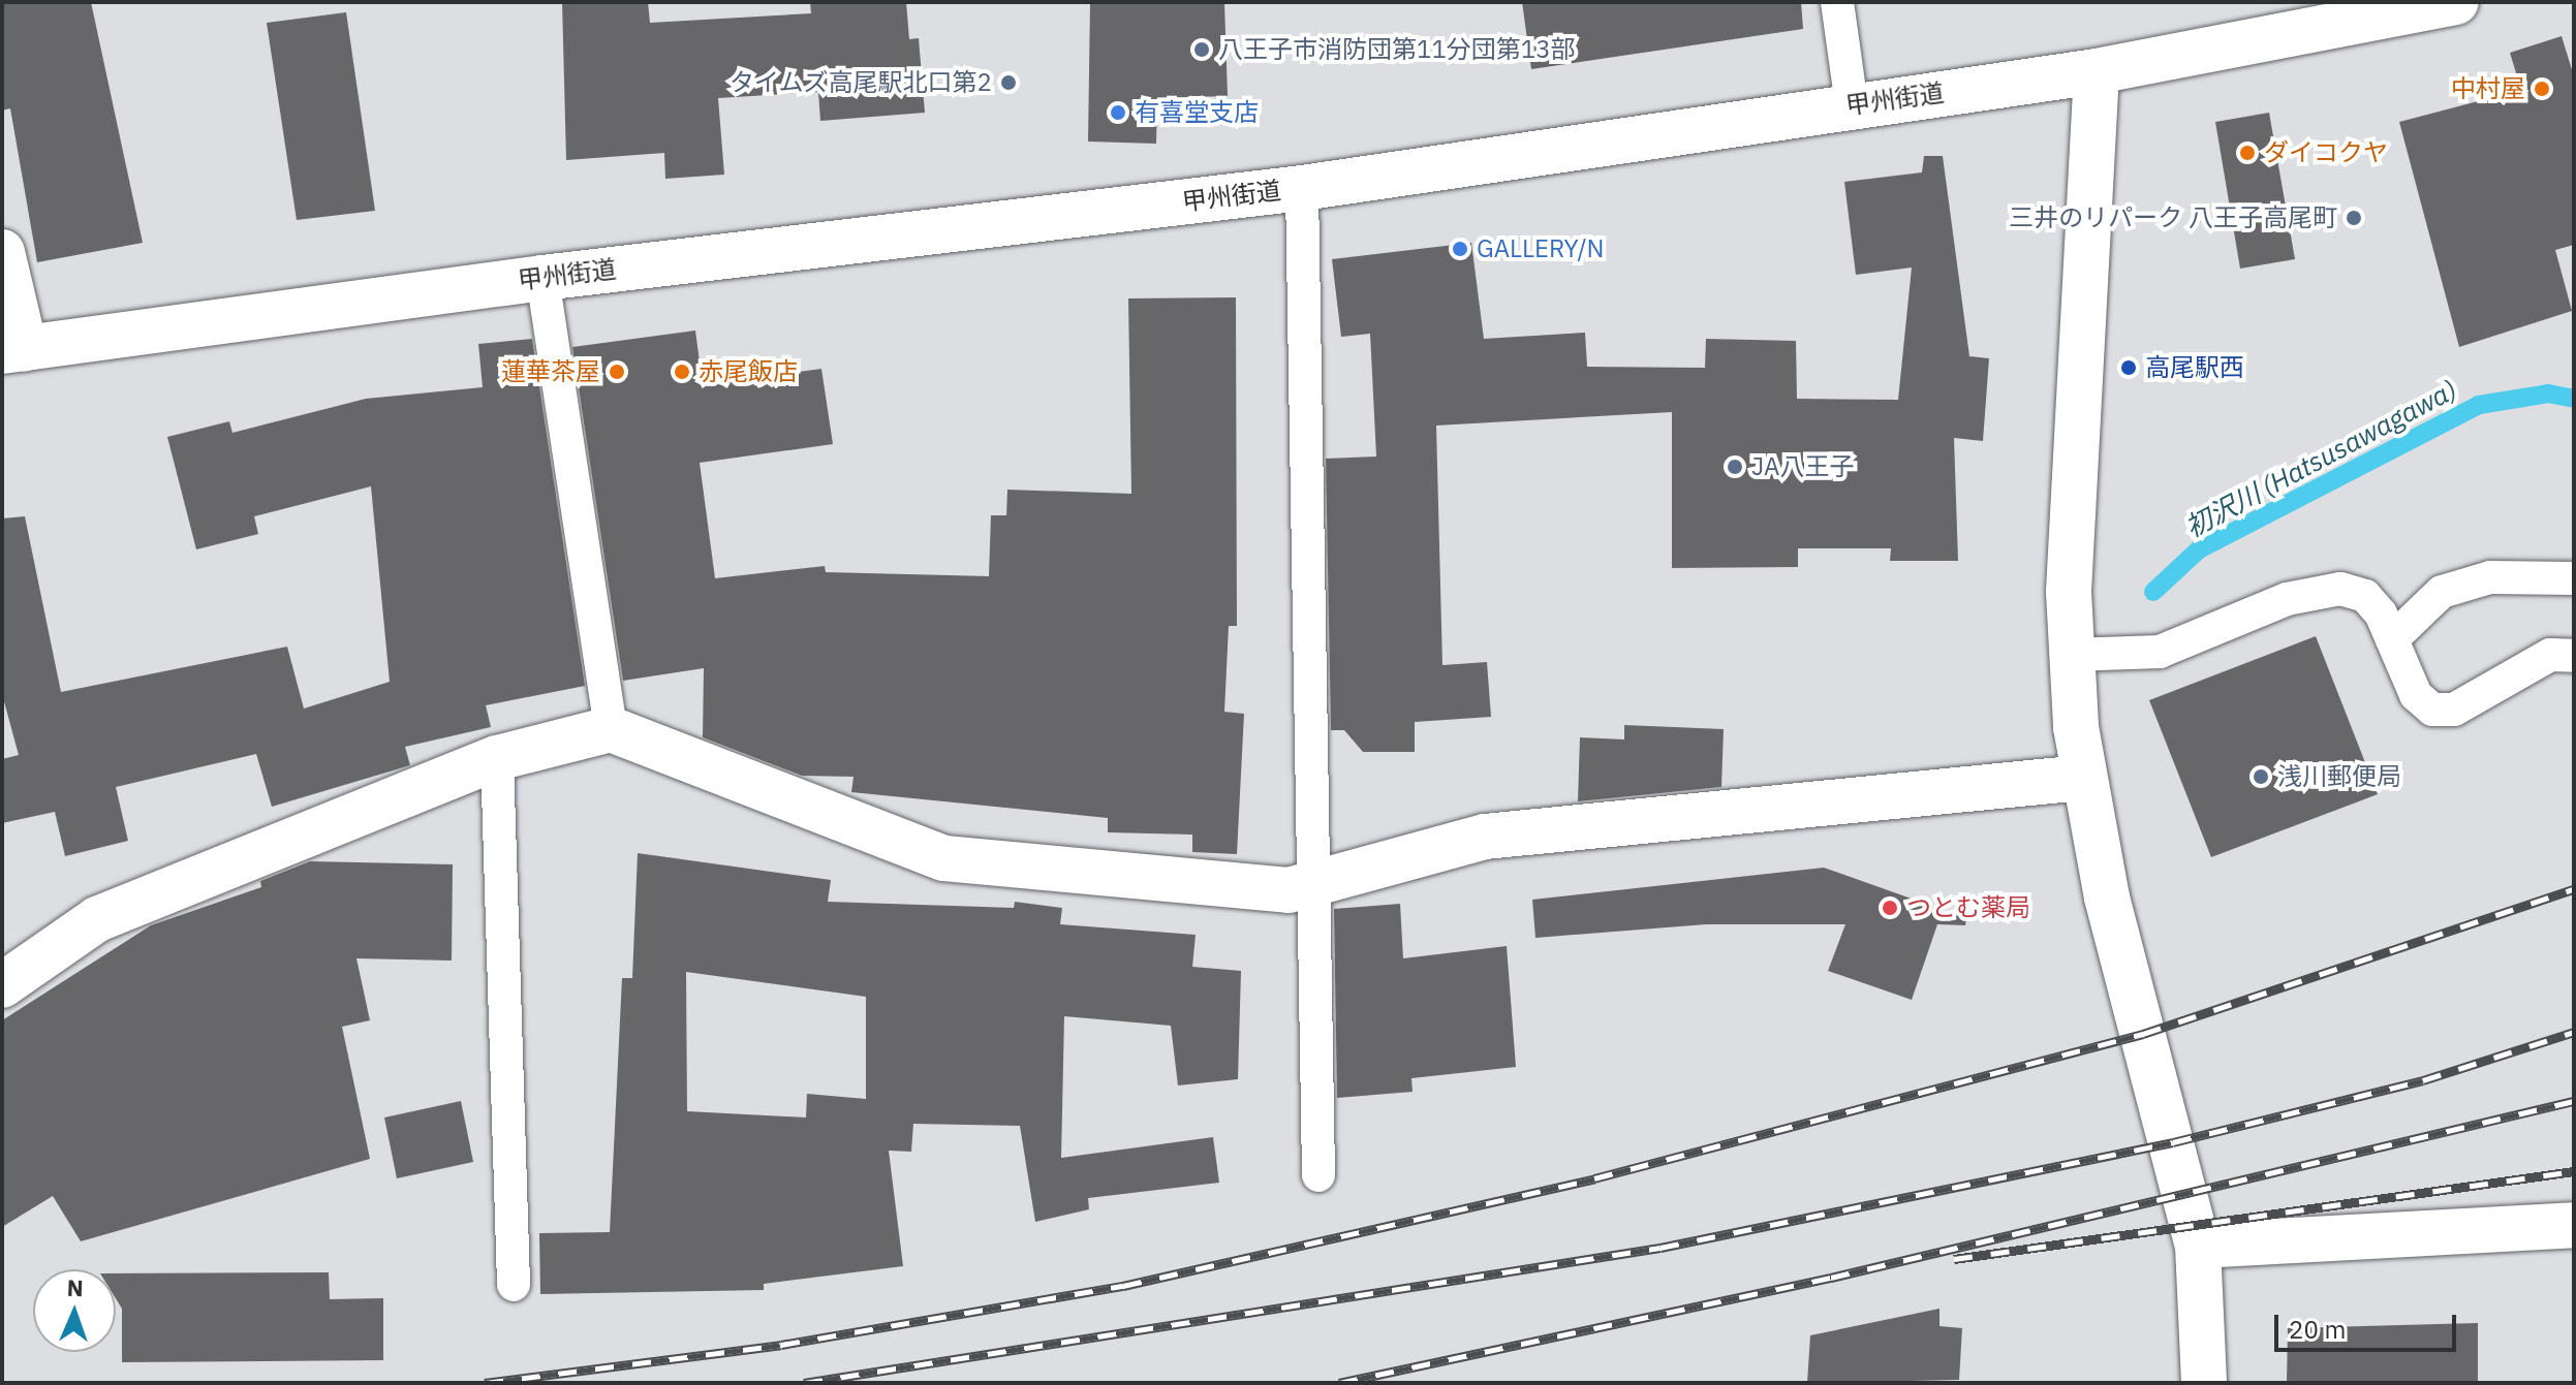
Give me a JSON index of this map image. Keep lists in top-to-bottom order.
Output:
{
  "streets": {
    "main road": ["甲州街道"]
  },
  "water": ["初沢川 (Hatsusawagawa)"],
  "places": [
    "八王子市消防団第11分団第13部",
    "タイムズ高尾駅北口第2",
    "中村屋",
    "有喜堂支店",
    "ダイコクヤ",
    "三井のリパーク 八王子高尾町",
    "GALLERY/N",
    "高尾駅西",
    "蓮華茶屋",
    "赤尾飯店",
    "JA八王子",
    "浅川郵便局",
    "つとむ薬局"
  ],
  "scale_bar": "20 m",
  "north": "top"
}
